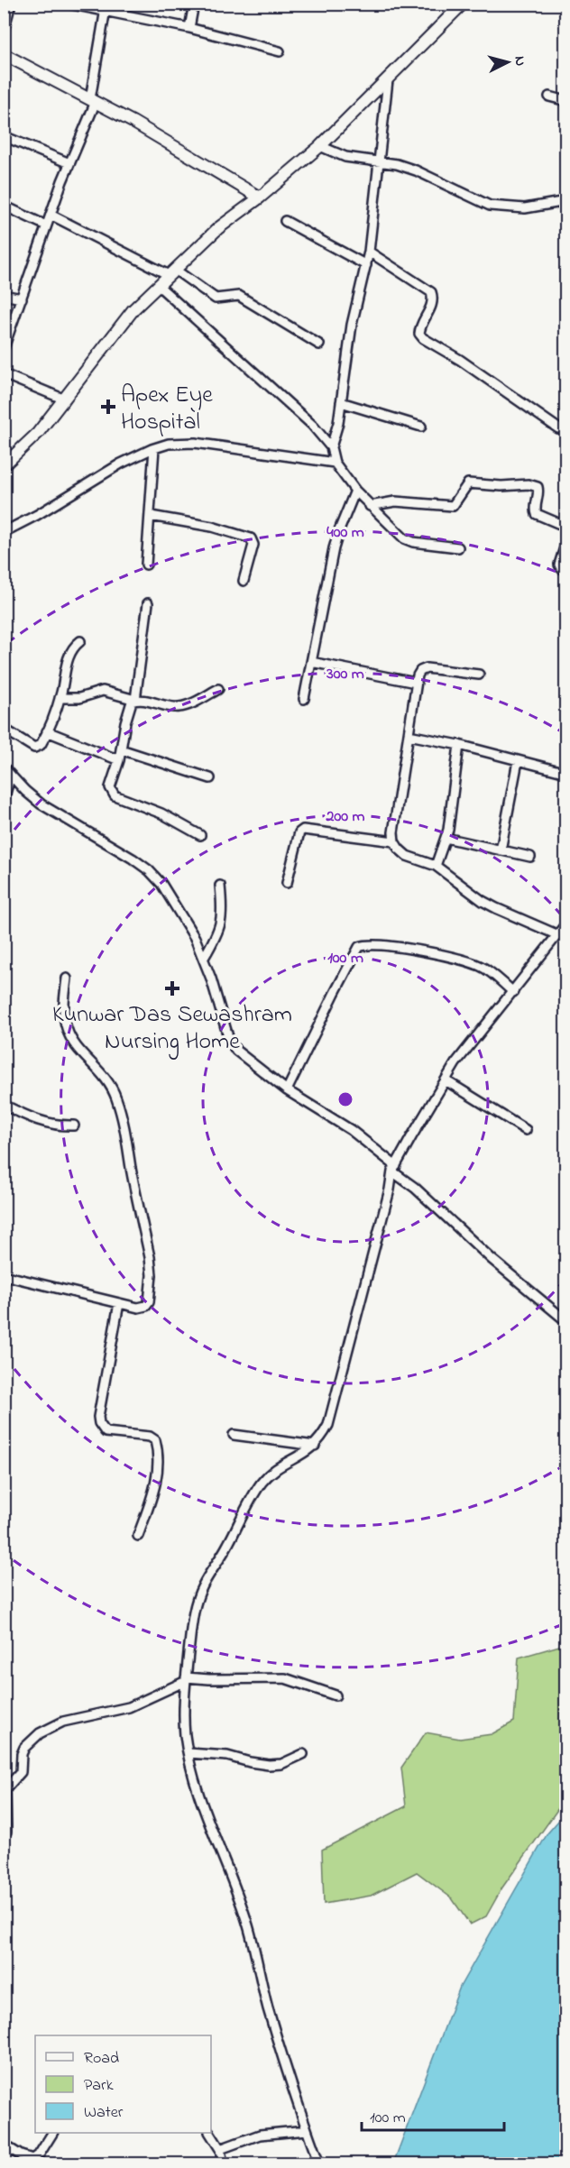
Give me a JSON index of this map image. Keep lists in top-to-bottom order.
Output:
{
  "places": {
    "health": ["Apex Eye Hospital", "Kunwar Das Sewashram Nursing Home"]
  },
  "legend": ["Road", "Park", "Water"],
  "scale_bar": "100 m",
  "north": "right",
  "rings": [
    "400 m",
    "300 m",
    "200 m",
    "100 m"
  ]
}
